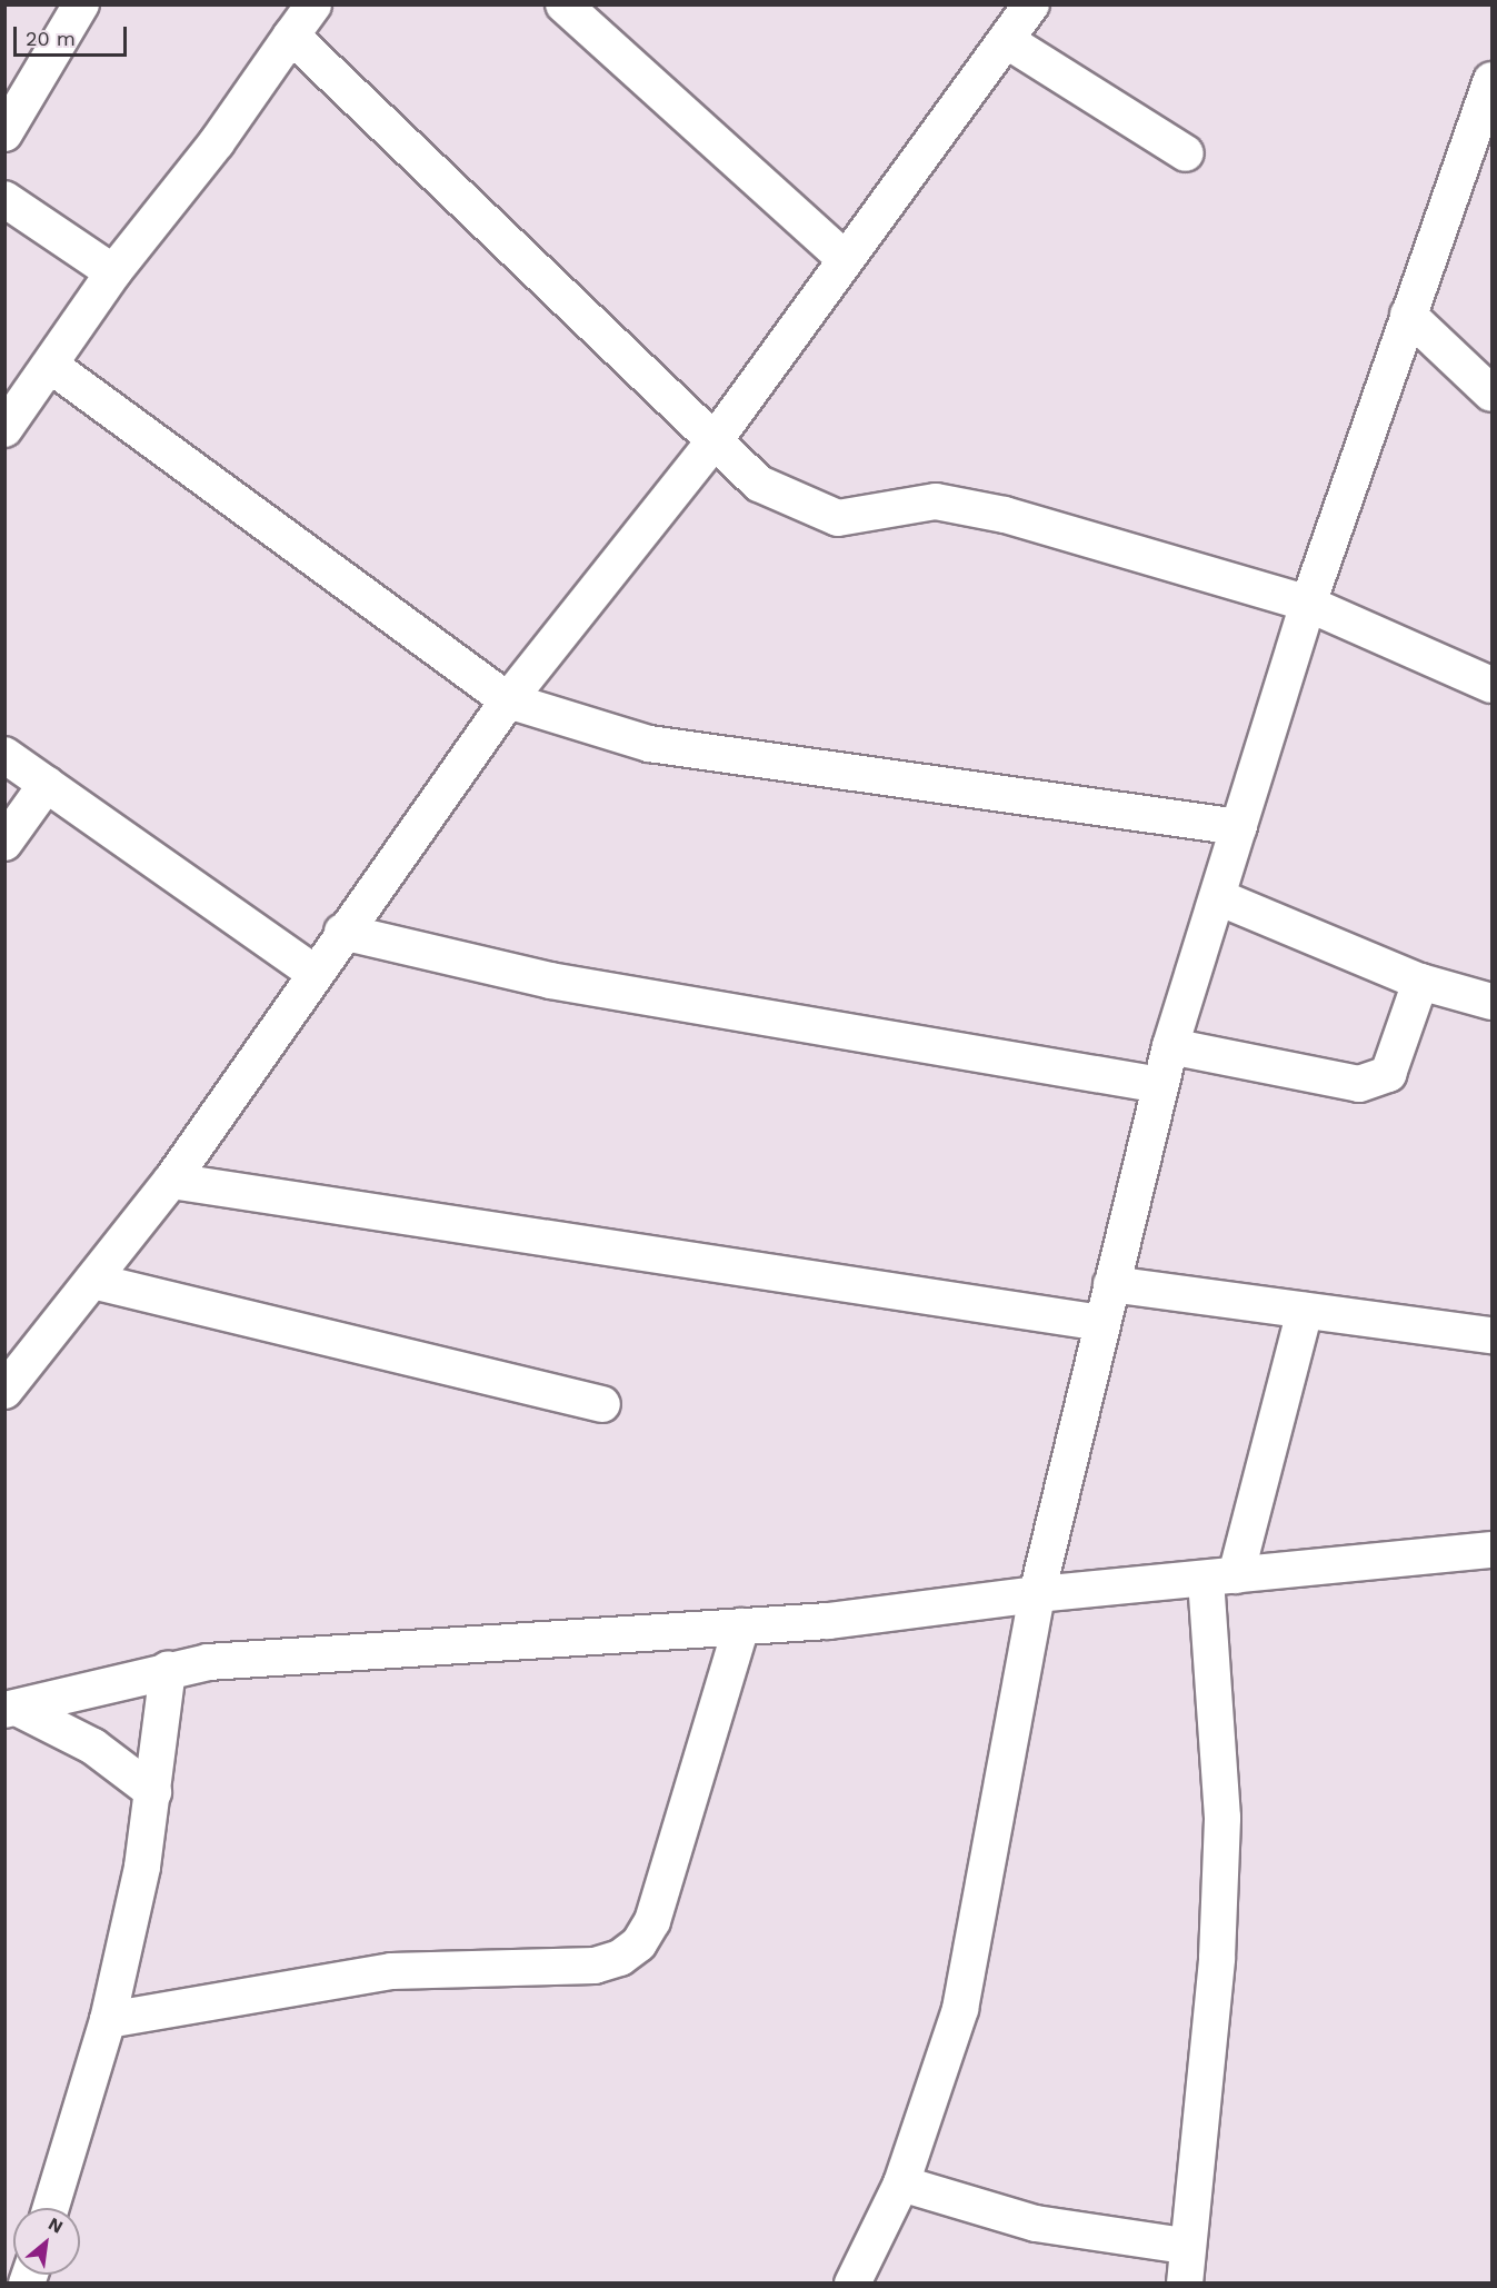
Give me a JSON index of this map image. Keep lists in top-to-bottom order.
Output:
{
  "scale_bar": "20 m",
  "north": "top right"
}
